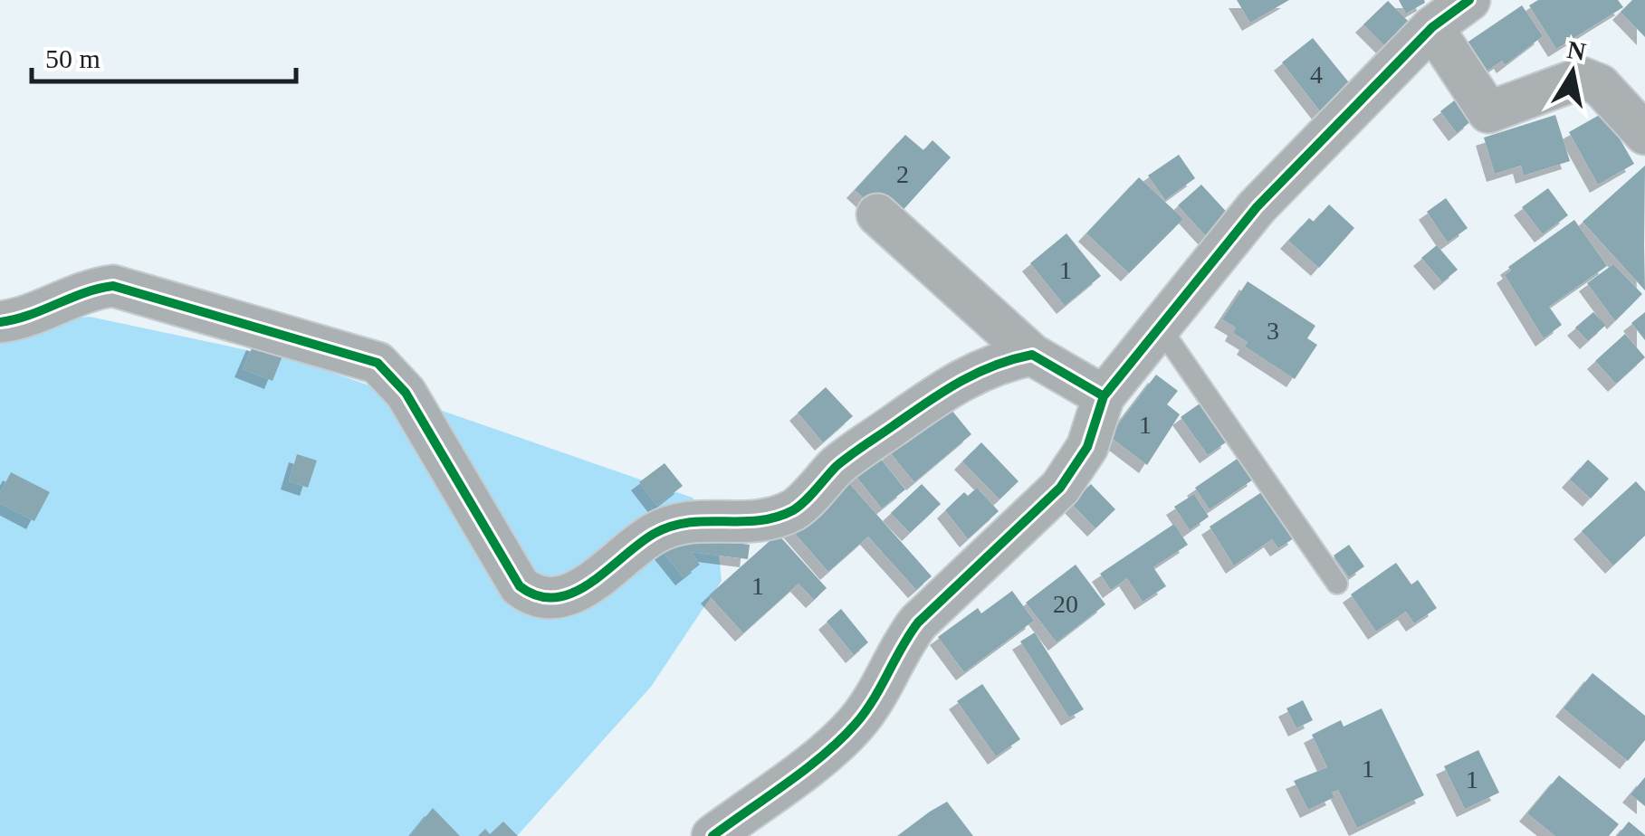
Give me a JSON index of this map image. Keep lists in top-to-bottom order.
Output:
{
  "house_numbers": [
    "4",
    "2",
    "1",
    "3",
    "1",
    "1",
    "20",
    "1",
    "1"
  ],
  "scale_bar": "50 m",
  "north": "top"
}
